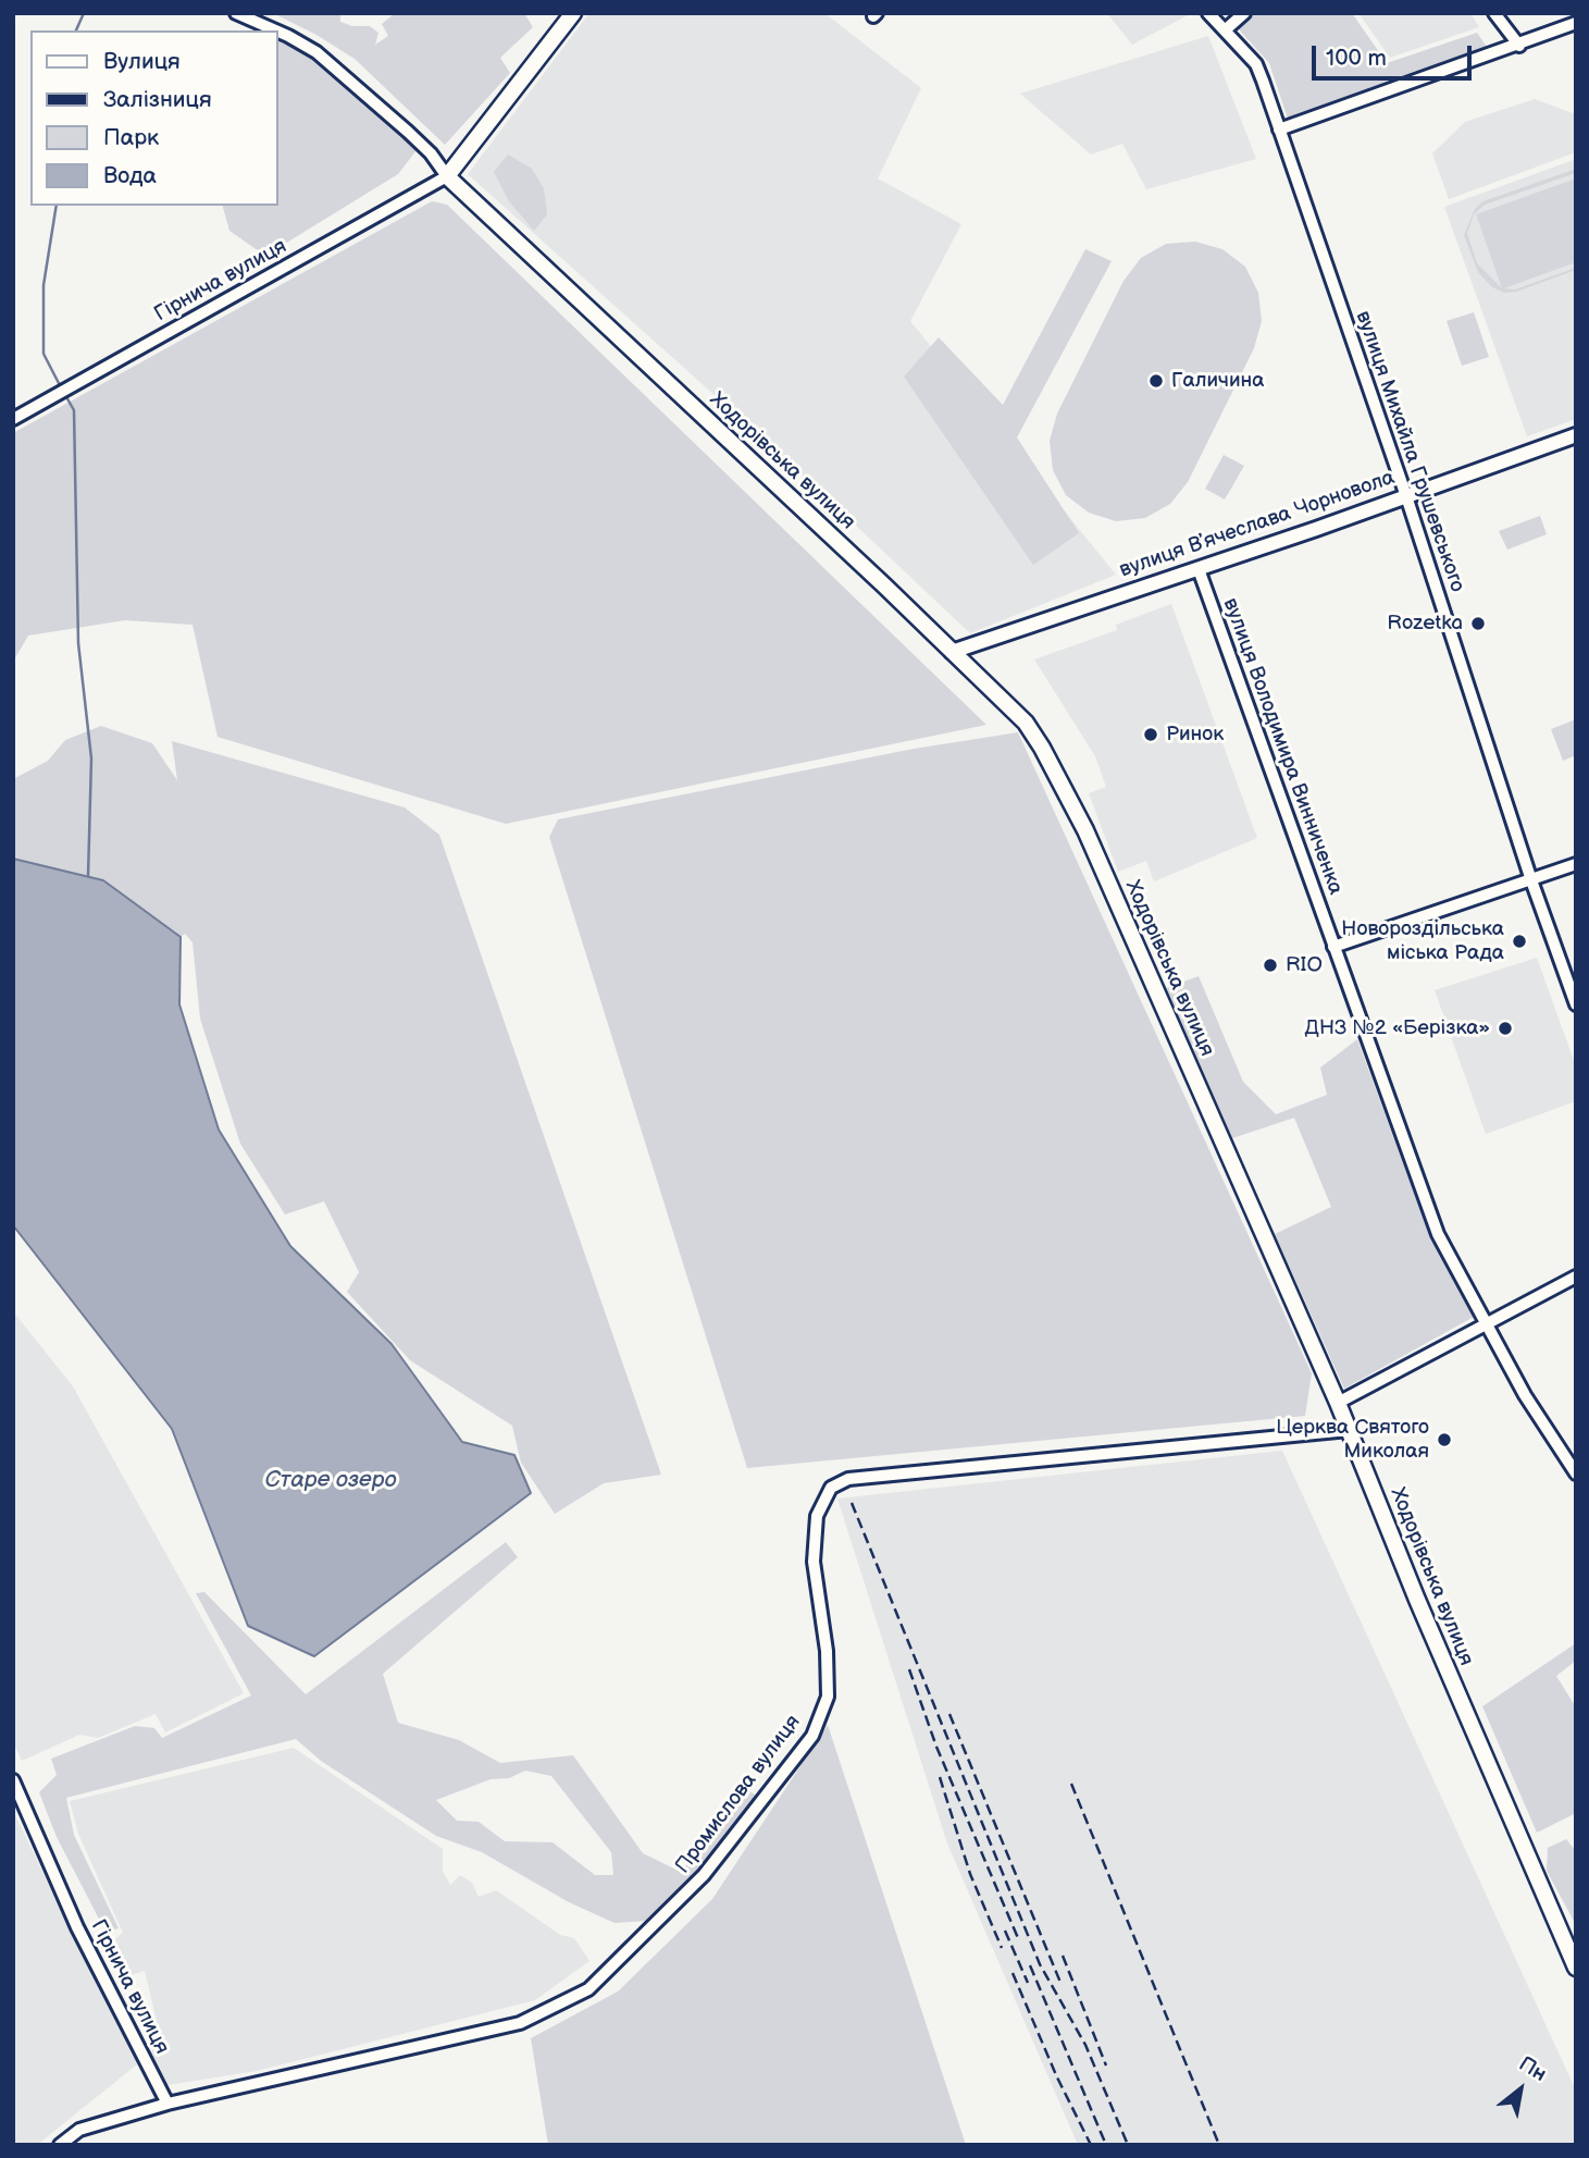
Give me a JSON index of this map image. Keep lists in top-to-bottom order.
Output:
{
  "streets": {
    "main road": ["Ходорівська вулиця"],
    "street": [
      "Гірнича вулиця",
      "вулиця Михайла Грушевського",
      "вулиця Вʼячеслава Чорновола",
      "вулиця Володимира Винниченка",
      "Промислова вулиця"
    ]
  },
  "crossings": [
    ["Гірнича вулиця", "Ходорівська вулиця"],
    ["Гірнича вулиця", "Промислова вулиця"],
    ["вулиця Михайла Грушевського", "вулиця Вʼячеслава Чорновола"],
    ["Ходорівська вулиця", "вулиця Вʼячеслава Чорновола"],
    ["Ходорівська вулиця", "Промислова вулиця"],
    ["вулиця Вʼячеслава Чорновола", "вулиця Володимира Винниченка"]
  ],
  "water": ["Старе озеро"],
  "places": [
    "Галичина",
    "Rozetka",
    "Ринок",
    "Новороздільська міська Рада",
    "RIO",
    "ДНЗ №2 «Берізка»",
    "Церква Святого Миколая"
  ],
  "legend": [
    "Вулиця",
    "Залізниця",
    "Парк",
    "Вода"
  ],
  "scale_bar": "100 m",
  "north": "top right"
}
